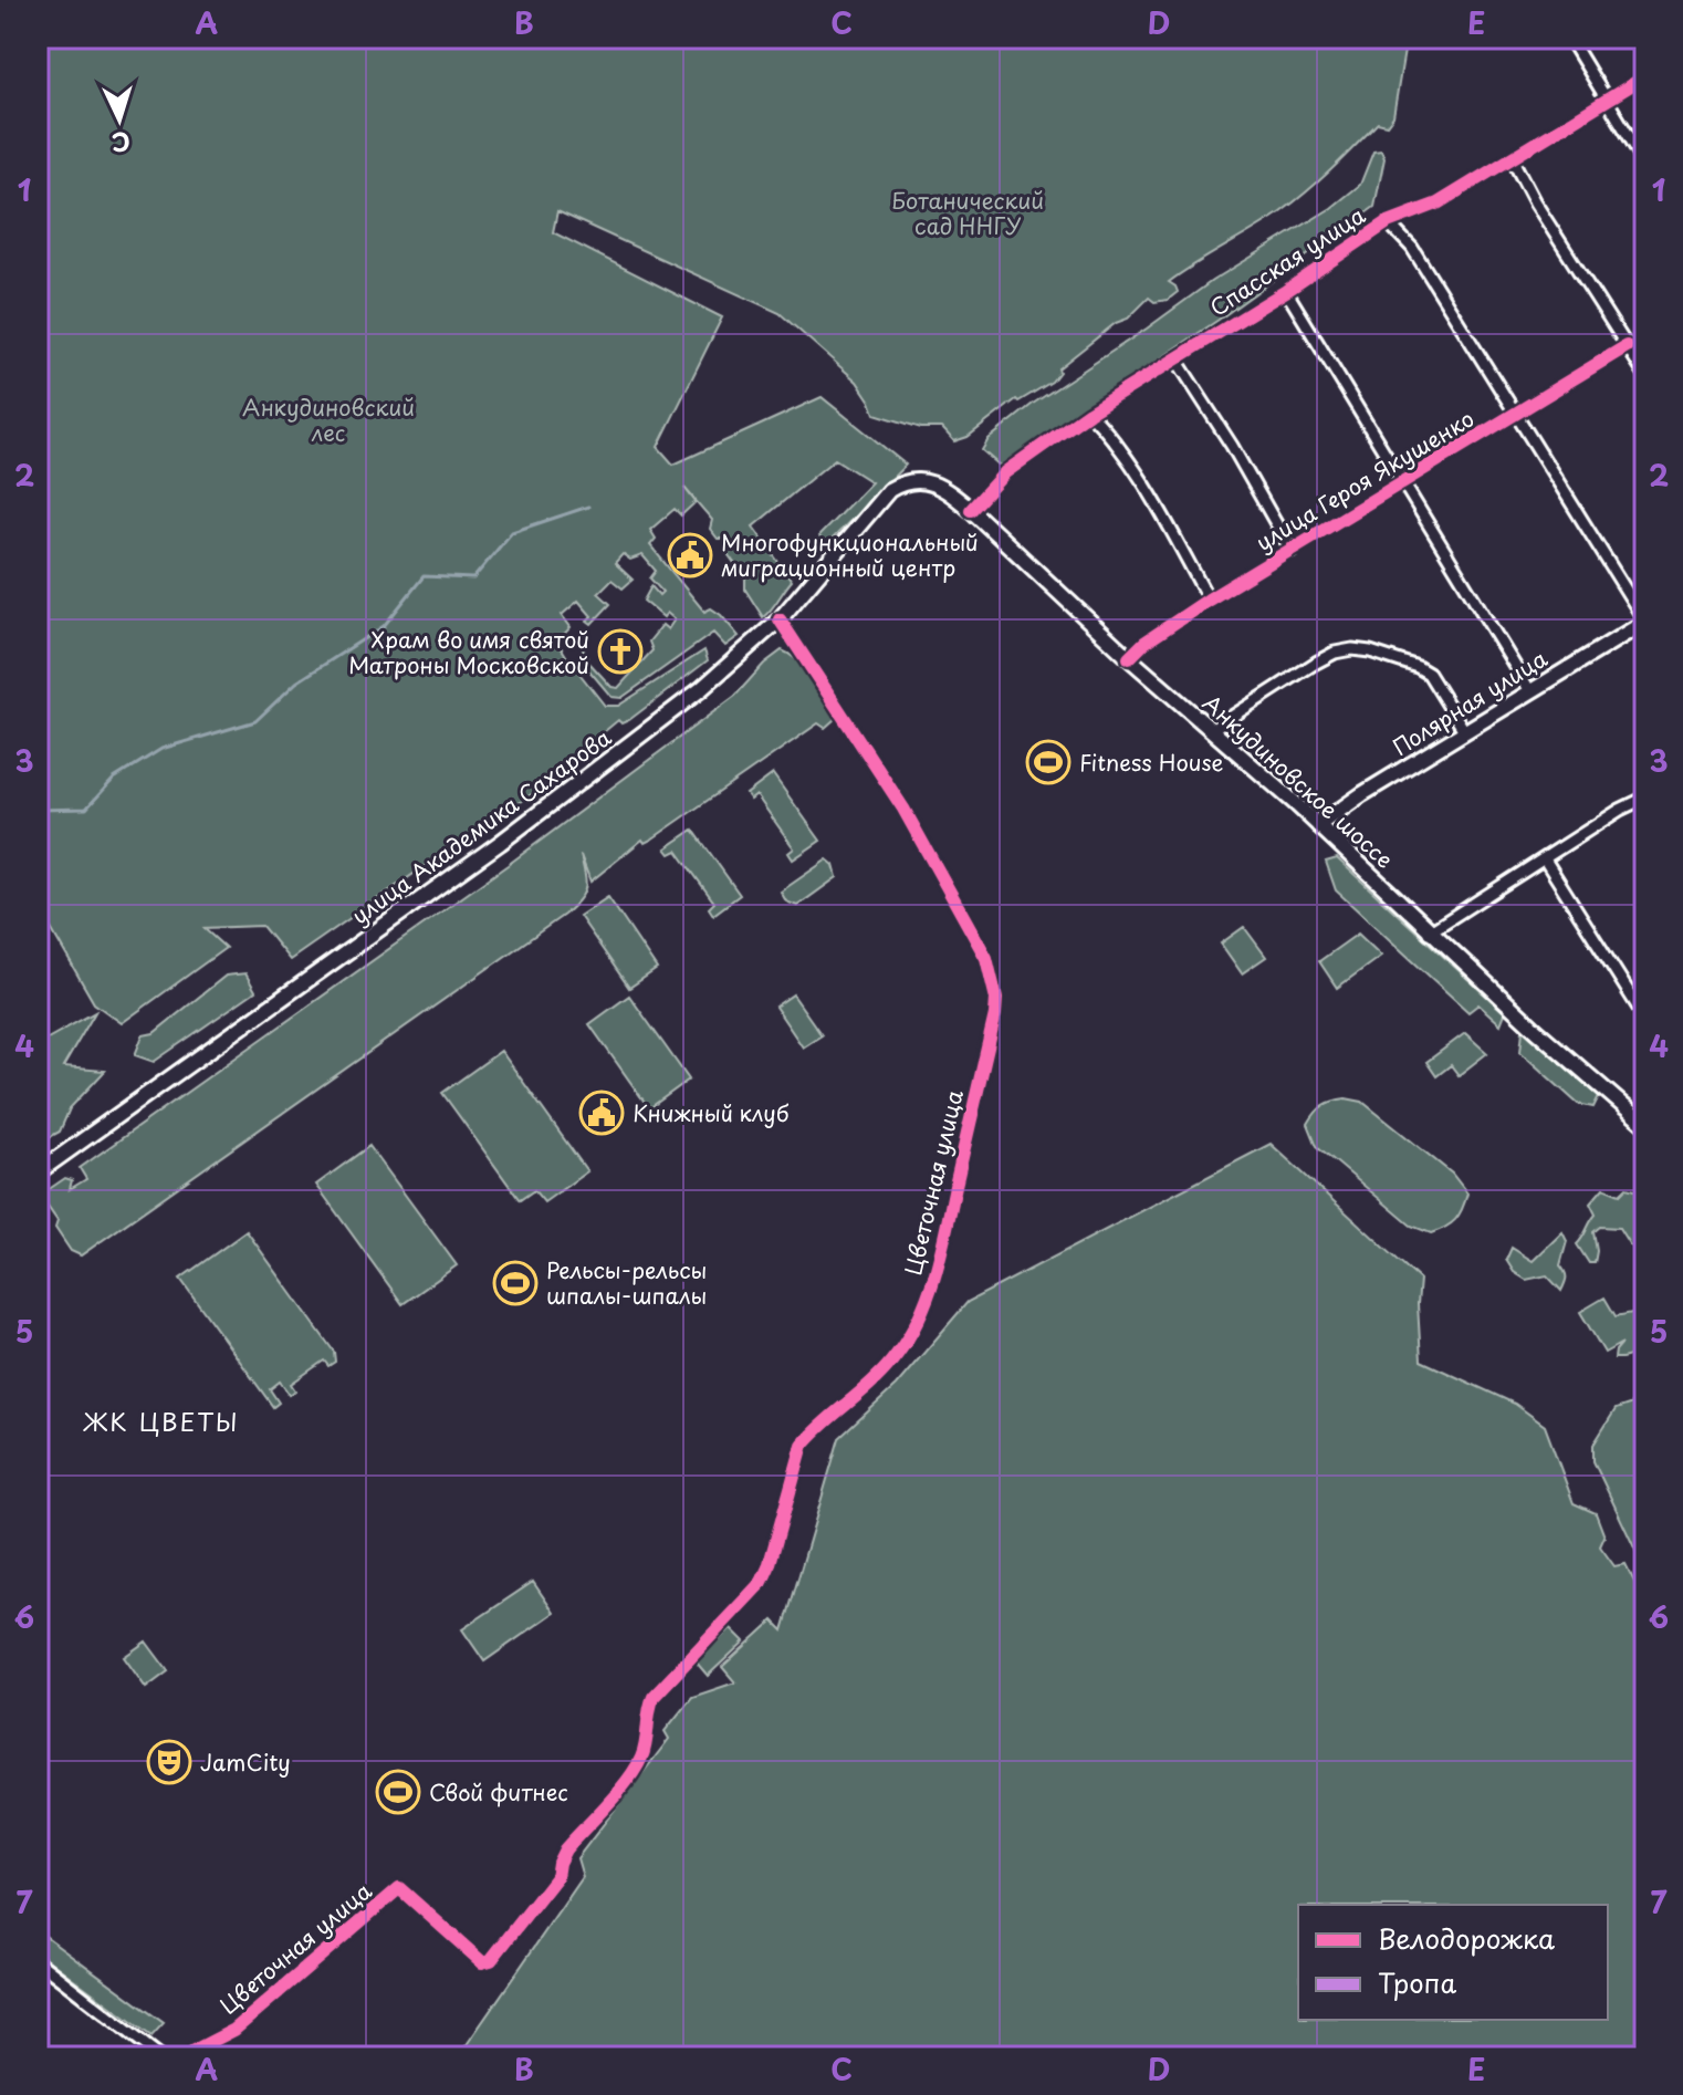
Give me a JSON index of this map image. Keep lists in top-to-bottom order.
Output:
{
  "streets": {
    "main road": ["Полярная улица", "Анкудиновское шоссе", "улица Академика Сахарова"],
    "street": ["Спасская улица", "улица Героя Якушенко", "Цветочная улица"]
  },
  "crossings": [
    ["Спасская улица", "Анкудиновское шоссе"],
    ["улица Героя Якушенко", "Анкудиновское шоссе"],
    ["Полярная улица", "Анкудиновское шоссе"],
    ["Анкудиновское шоссе", "улица Академика Сахарова"],
    ["улица Академика Сахарова", "Цветочная улица"]
  ],
  "districts": ["ЖК ЦВЕТЫ"],
  "parks": ["Ботанический сад ННГУ", "Анкудиновский лес"],
  "places": {
    "public building": ["Многофункциональный миграционный центр", "Книжный клуб"],
    "church": ["Храм во имя святой Матроны Московской"],
    "sports": ["Fitness House", "Рельсы-рельсы шпалы-шпалы", "Свой фитнес"],
    "theatre": ["JamCity"]
  },
  "legend": ["Велодорожка", "Тропа"],
  "north": "bottom",
  "grid": {
    "columns": [
      "A",
      "B",
      "C",
      "D",
      "E"
    ],
    "rows": [
      "1",
      "2",
      "3",
      "4",
      "5",
      "6",
      "7"
    ]
  }
}
